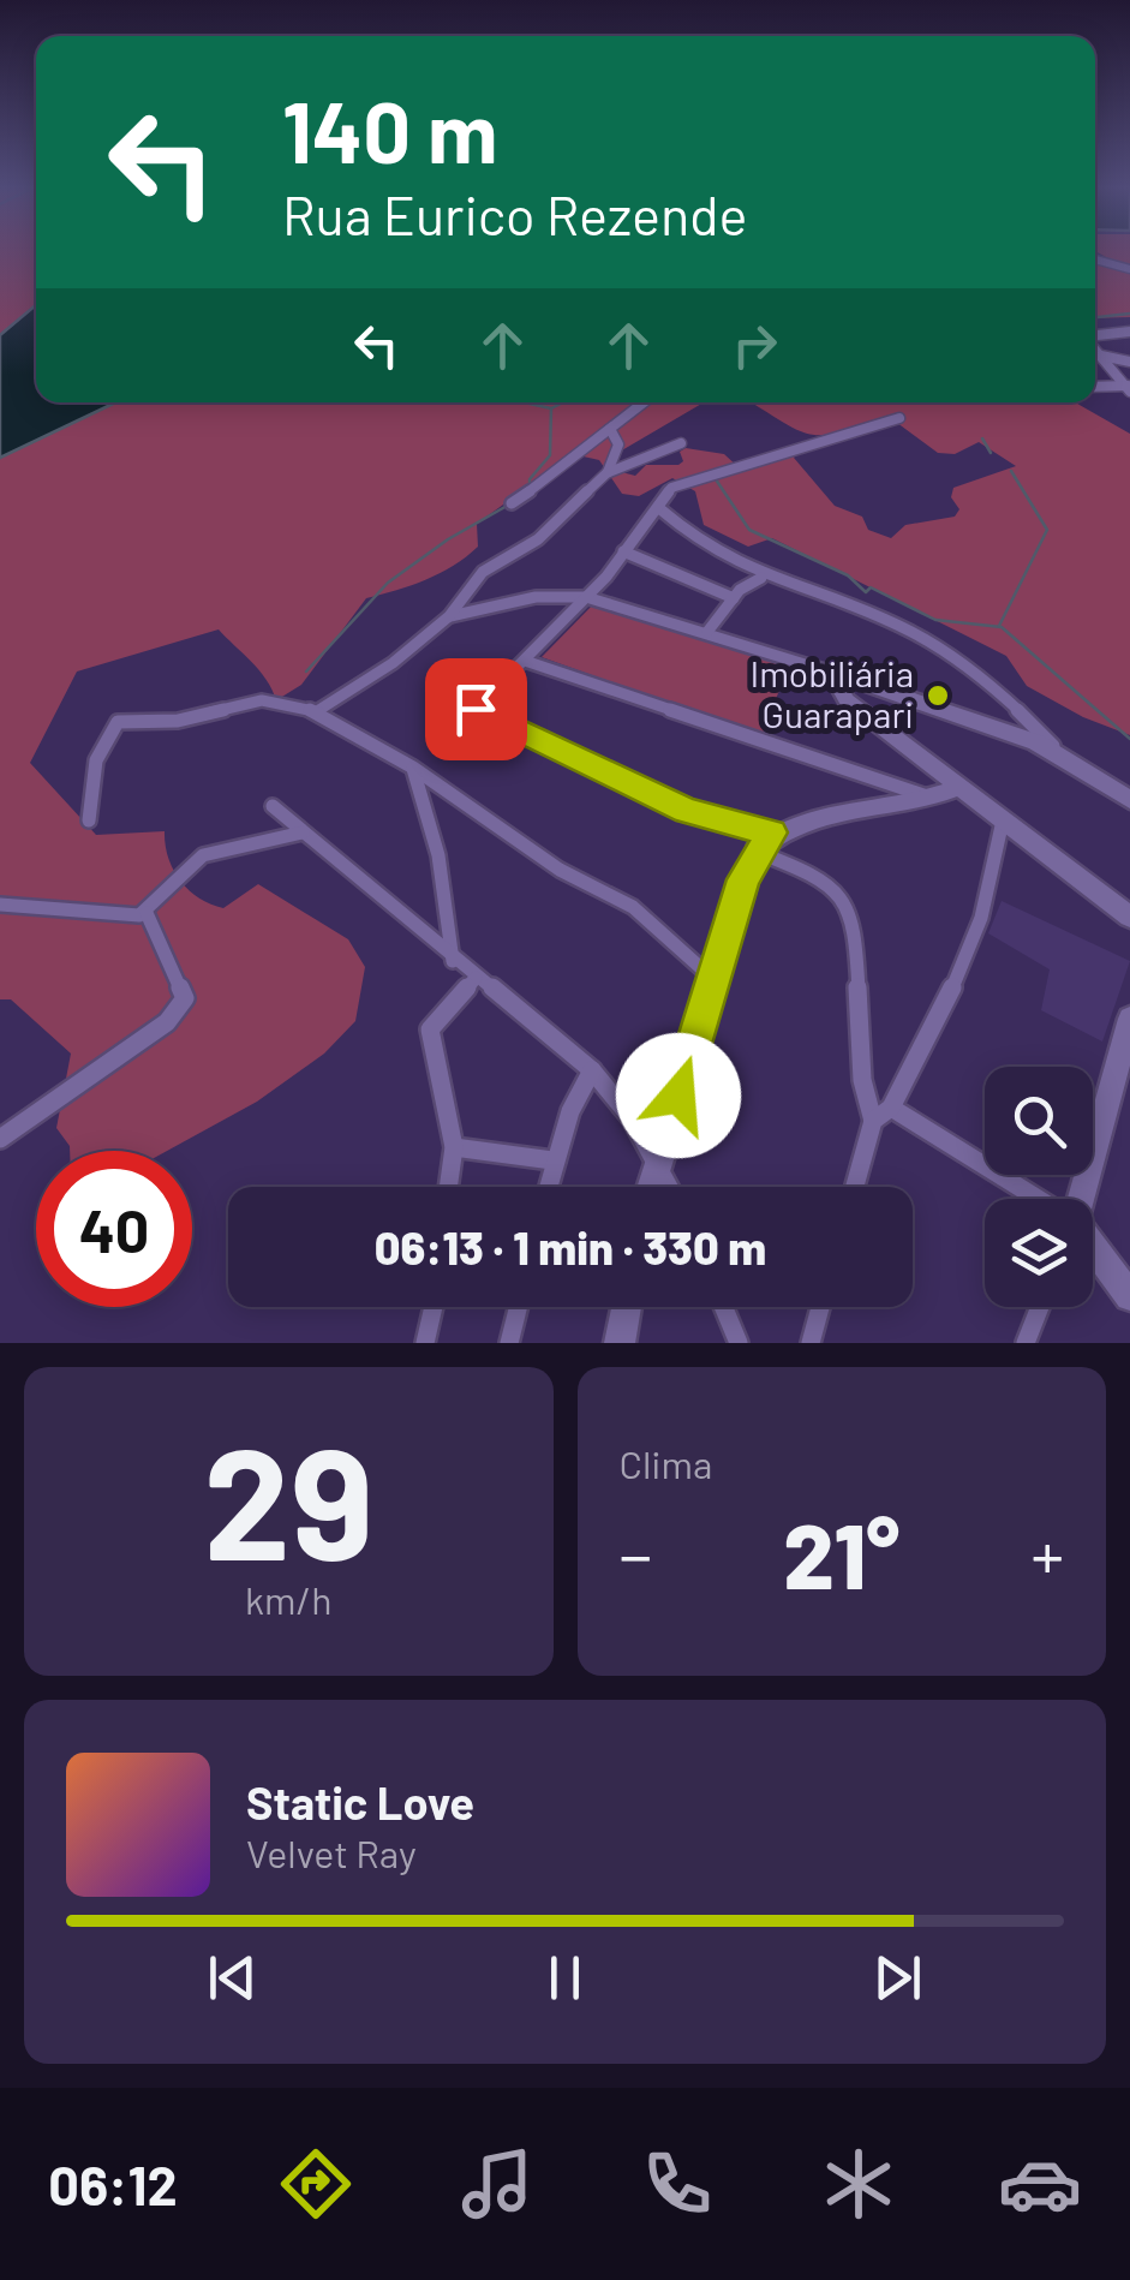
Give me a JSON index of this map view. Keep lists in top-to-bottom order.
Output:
{
  "places": ["Imobiliária Guarapari"],
  "page": {
    "turn": ["140 m", "Rua Eurico Rezende"],
    "limit": "40",
    "trip": "06:13 · 1 min · 330 m",
    "tile": [
      ["29", "km/h"],
      "Clima"
    ],
    "heat": ["−", "21°", "+"],
    "song": ["Static Love", "Velvet Ray"],
    "tabs": "06:12"
  }
}
